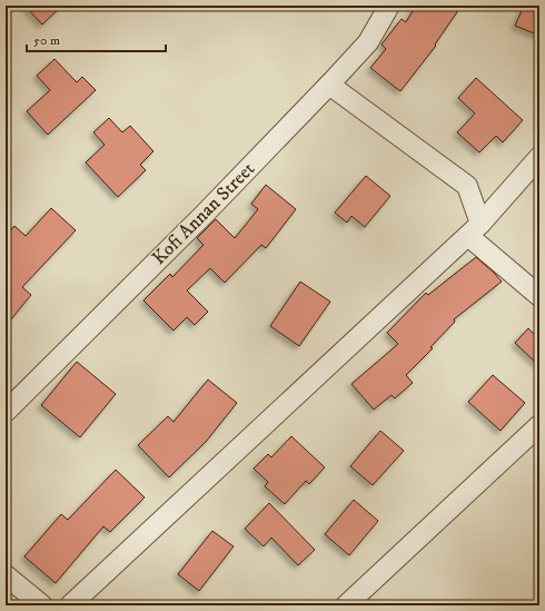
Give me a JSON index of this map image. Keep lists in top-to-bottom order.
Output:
{
  "streets": {
    "street": ["Kofi Annan Street"]
  },
  "scale_bar": "50 m"
}
